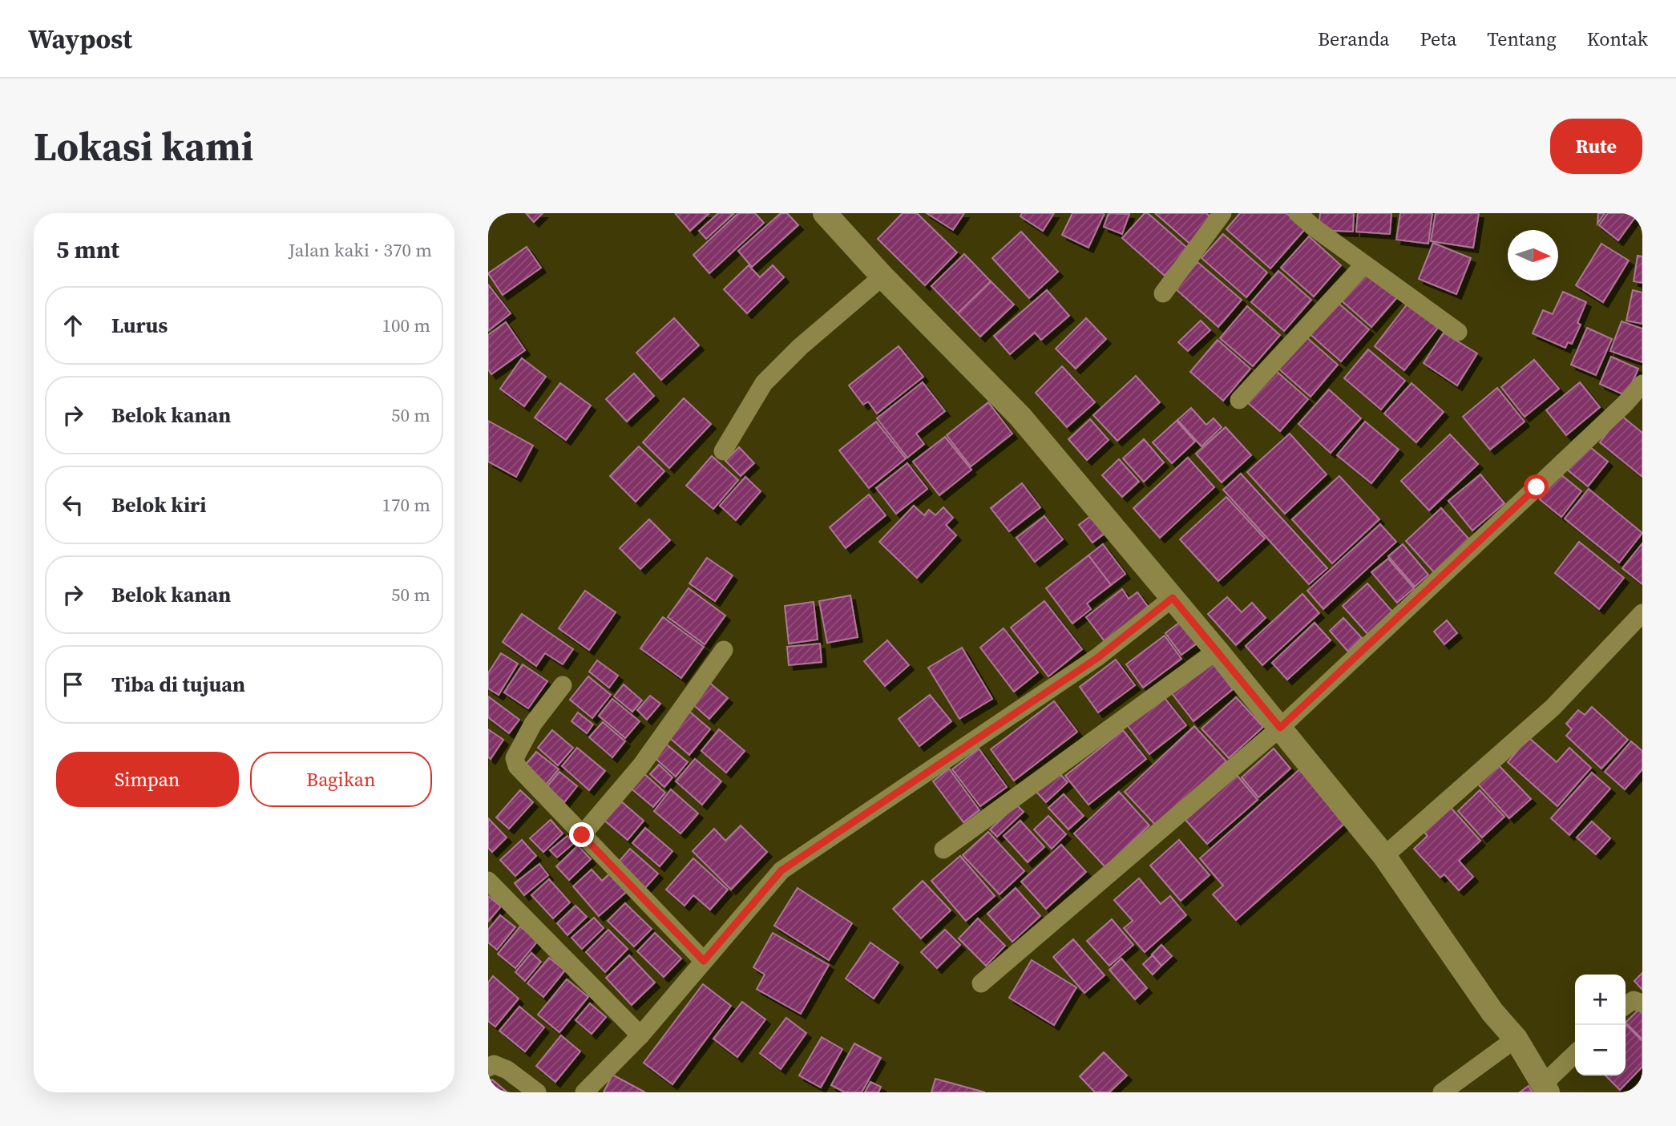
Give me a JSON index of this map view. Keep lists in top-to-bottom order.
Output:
{
  "north": "right",
  "page": {
    "header": "Waypost",
    "nav": [
      "Beranda",
      "Peta",
      "Tentang",
      "Kontak"
    ],
    "buttons": [
      "Rute",
      ["Simpan", "Bagikan"]
    ],
    "title": "Lokasi kami",
    "heading": ["5 mnt", "Jalan kaki · 370 m"],
    "list": [
      ["Lurus", "100 m"],
      ["Belok kanan", "50 m"],
      ["Belok kiri", "170 m"],
      ["Belok kanan", "50 m"],
      "Tiba di tujuan"
    ],
    "map_buttons": ["+", "−"]
  }
}
